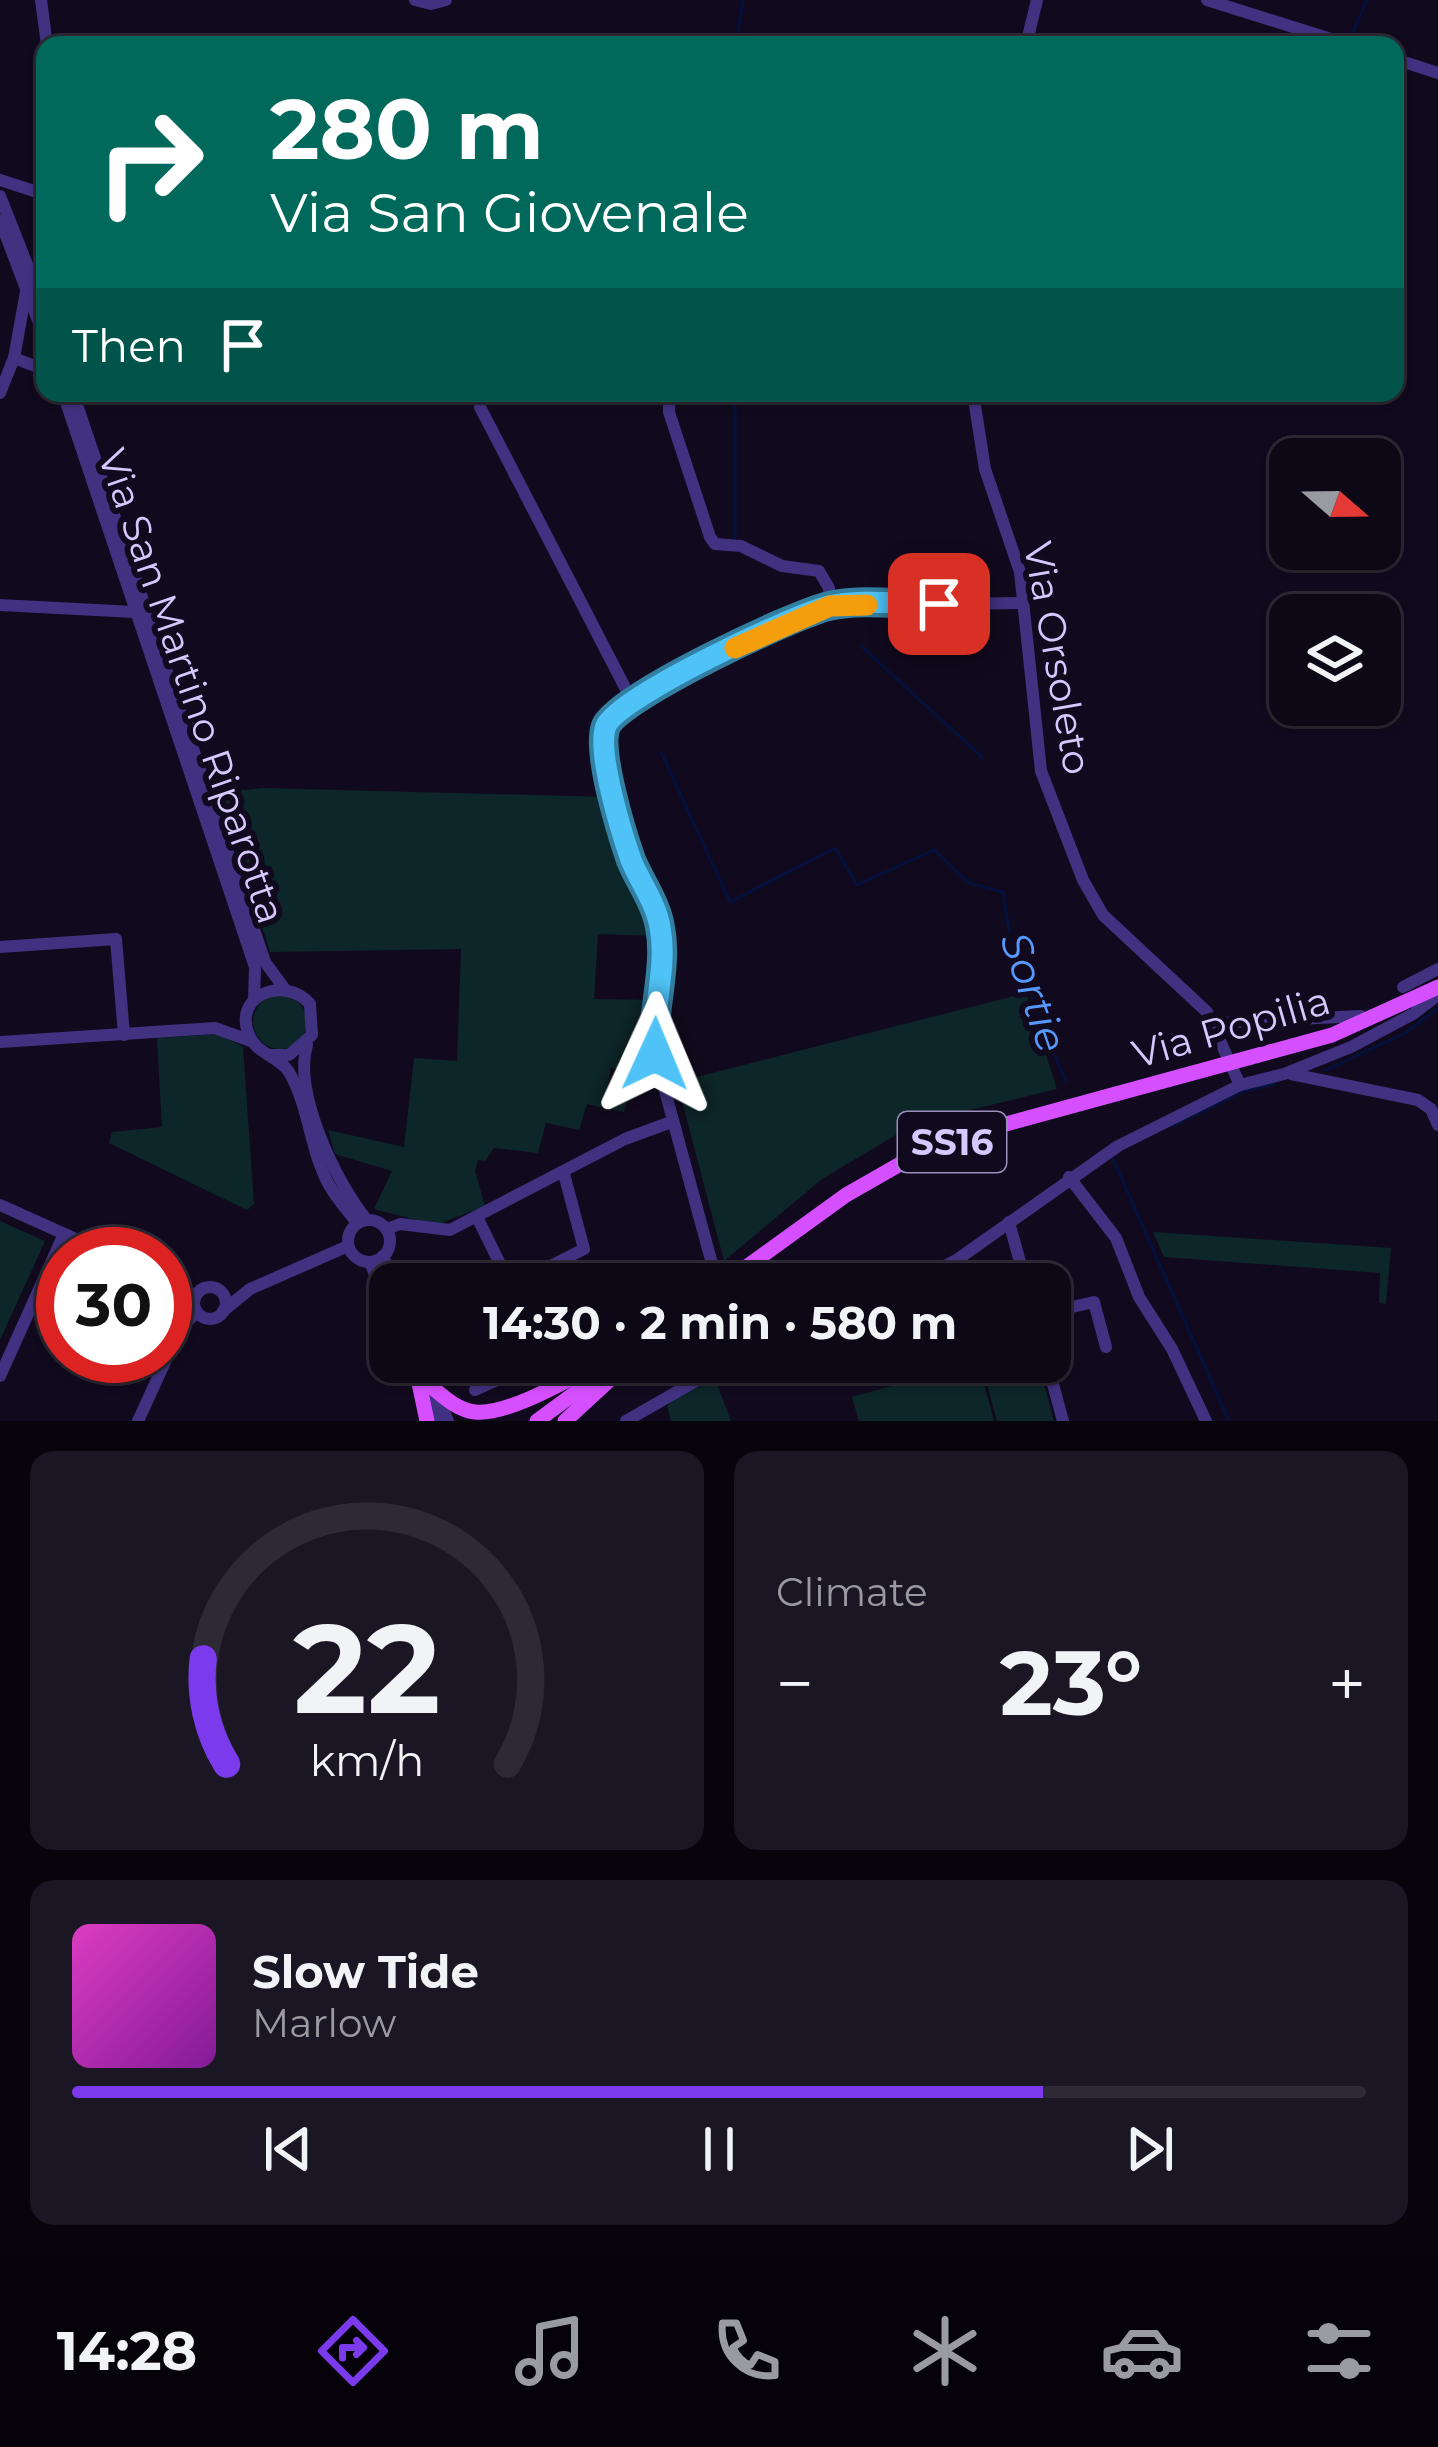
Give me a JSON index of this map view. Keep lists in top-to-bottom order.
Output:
{
  "streets": {
    "main road": ["Via Popilia", "SS16"],
    "street": ["Via Orsoleto", "Via San Martino Riparotta"]
  },
  "crossings": [
    ["Via Orsoleto", "Via Popilia"]
  ],
  "water": ["Sortie"],
  "north": "right",
  "page": {
    "turn": ["280 m", "Via San Giovenale"],
    "then": "Then",
    "limit": "30",
    "trip": "14:30 · 2 min · 580 m",
    "tile": "Climate",
    "heat": ["−", "23°", "+"],
    "song": ["Slow Tide", "Marlow"],
    "tabs": "14:28",
    "gauge": ["22", "km/h"]
  }
}
